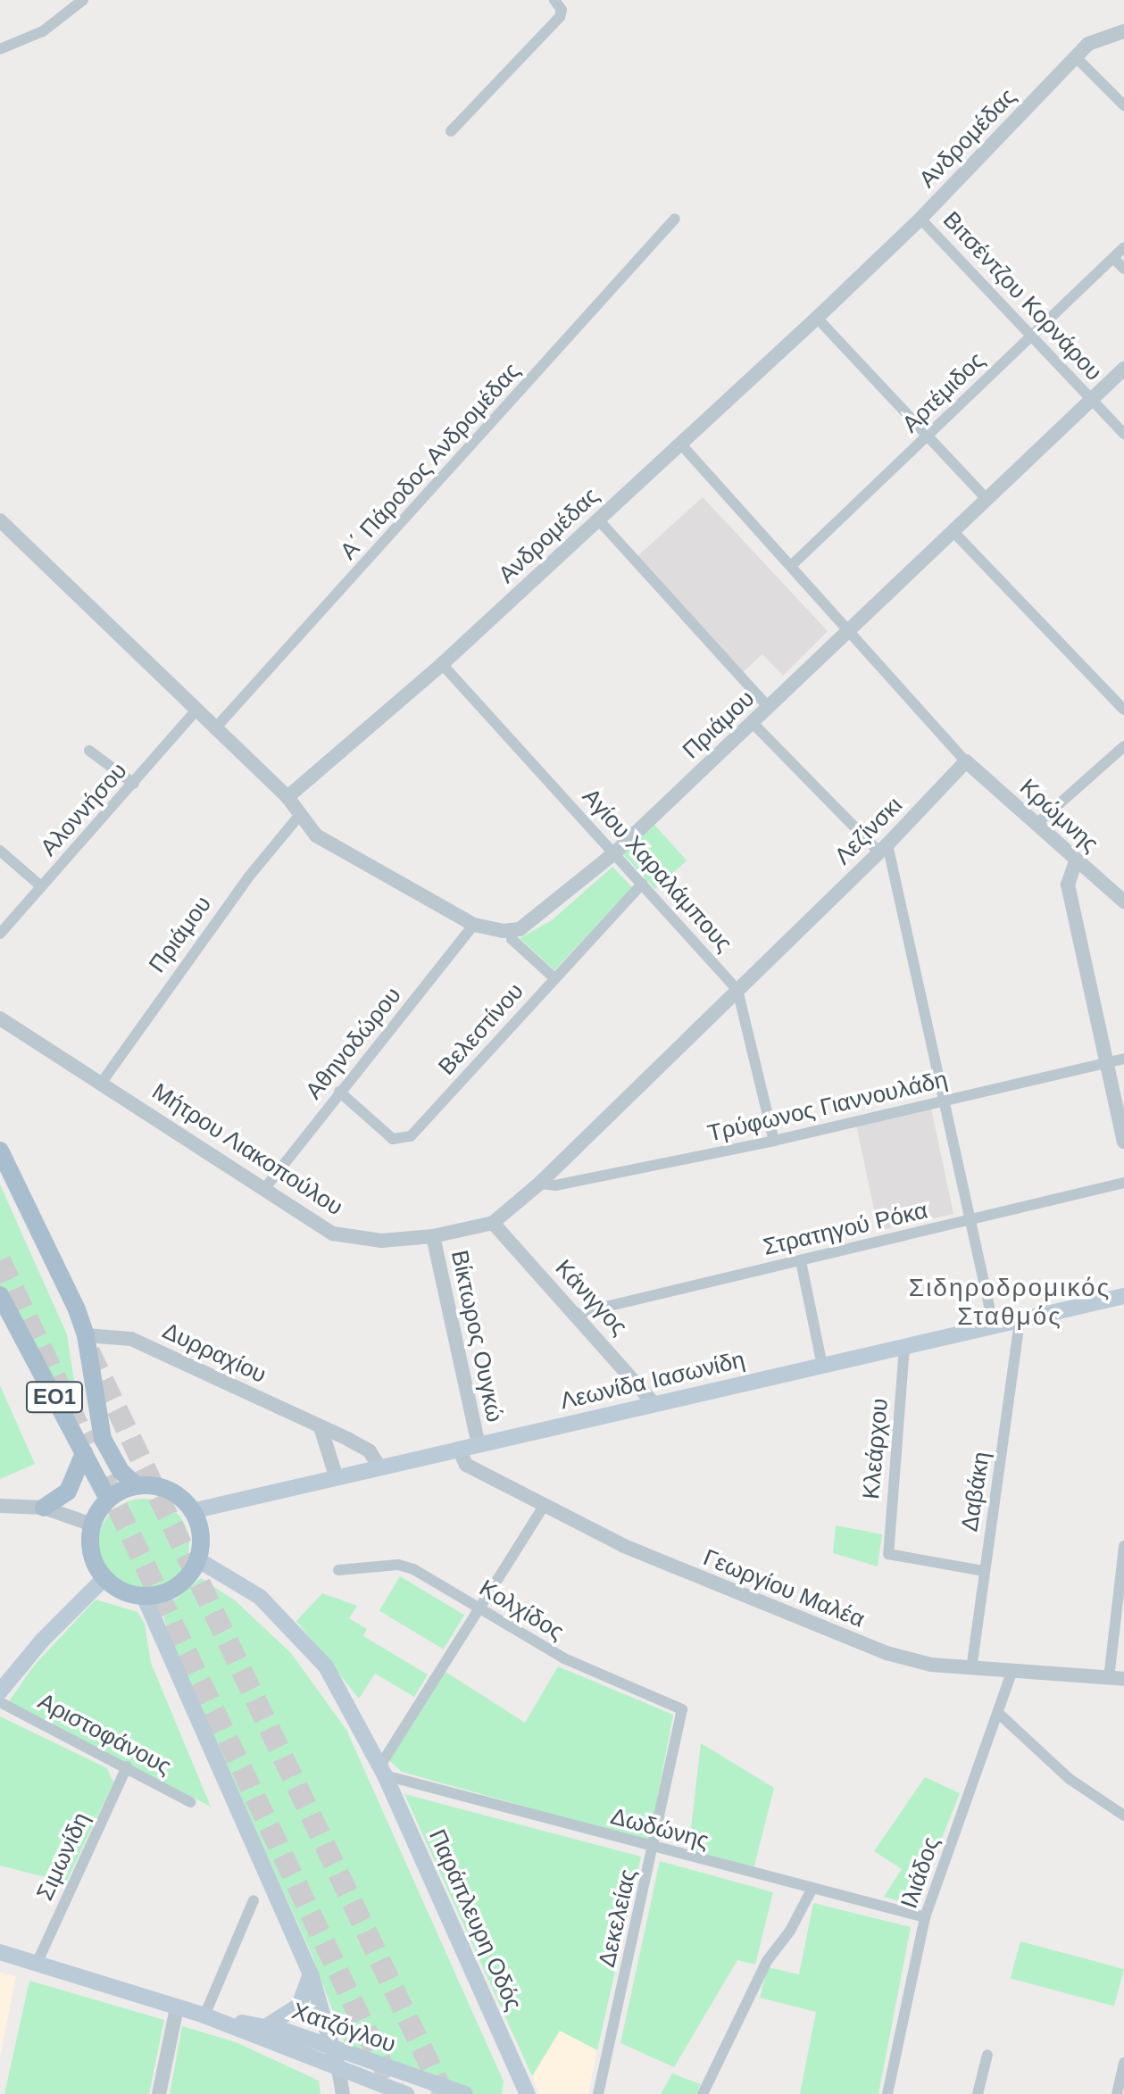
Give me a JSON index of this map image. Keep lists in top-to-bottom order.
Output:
{
  "streets": {
    "main road": [
      "Λεωνίδα Ιασωνίδη",
      "ΕΟ1",
      "Παράπλευρη Οδός",
      "Χατζόγλου"
    ],
    "street": [
      "Ανδρομέδας",
      "Βιτσέντζου Κορνάρου",
      "Αρτέμιδος",
      "Α΄ Πάροδος Ανδρομέδας",
      "Πριάμου",
      "Αλοννήσου",
      "Κρώμνης",
      "Λεζίνσκι",
      "Αγίου Χαραλάμπους",
      "Βελεστίνου",
      "Αθηνοδώρου",
      "Τρύφωνος Γιαννουλάδη",
      "Μήτρου Λιακοπούλου",
      "Στρατηγού Ρόκα",
      "Κάνιγγος",
      "Βίκτωρος Ουγκώ",
      "Δυρραχίου",
      "Κλεάρχου",
      "Δαβάκη",
      "Γεωργίου Μαλέα",
      "Κολχίδος",
      "Αριστοφάνους",
      "Δωδώνης",
      "Σιμωνίδη",
      "Ιλιάδος",
      "Δεκελείας"
    ]
  },
  "crossings": [
    ["Ανδρομέδας", "Βιτσέντζου Κορνάρου"],
    ["Ανδρομέδας", "Αγίου Χαραλάμπους"],
    ["Βιτσέντζου Κορνάρου", "Αρτέμιδος"],
    ["Βιτσέντζου Κορνάρου", "Πριάμου"],
    ["Πριάμου", "Αγίου Χαραλάμπους"],
    ["Πριάμου", "Μήτρου Λιακοπούλου"],
    ["Κρώμνης", "Λεζίνσκι"],
    ["Λεζίνσκι", "Αγίου Χαραλάμπους"],
    ["Λεζίνσκι", "Τρύφωνος Γιαννουλάδη"],
    ["Λεζίνσκι", "Μήτρου Λιακοπούλου"],
    ["Λεζίνσκι", "Κάνιγγος"],
    ["Αγίου Χαραλάμπους", "Βελεστίνου"],
    ["Αγίου Χαραλάμπους", "Τρύφωνος Γιαννουλάδη"],
    ["Βελεστίνου", "Αθηνοδώρου"],
    ["Αθηνοδώρου", "Μήτρου Λιακοπούλου"],
    ["Μήτρου Λιακοπούλου", "Κάνιγγος"],
    ["Μήτρου Λιακοπούλου", "Βίκτωρος Ουγκώ"],
    ["Στρατηγού Ρόκα", "Κάνιγγος"],
    ["Κάνιγγος", "Λεωνίδα Ιασωνίδη"],
    ["Βίκτωρος Ουγκώ", "Λεωνίδα Ιασωνίδη"],
    ["Δυρραχίου", "Λεωνίδα Ιασωνίδη"],
    ["Δυρραχίου", "ΕΟ1"],
    ["Λεωνίδα Ιασωνίδη", "ΕΟ1"],
    ["Λεωνίδα Ιασωνίδη", "Κλεάρχου"],
    ["Λεωνίδα Ιασωνίδη", "Δαβάκη"],
    ["Λεωνίδα Ιασωνίδη", "Γεωργίου Μαλέα"],
    ["Λεωνίδα Ιασωνίδη", "Παράπλευρη Οδός"],
    ["ΕΟ1", "Παράπλευρη Οδός"],
    ["Κλεάρχου", "Δαβάκη"],
    ["Δαβάκη", "Γεωργίου Μαλέα"],
    ["Γεωργίου Μαλέα", "Ιλιάδος"],
    ["Κολχίδος", "Δεκελείας"],
    ["Αριστοφάνους", "Σιμωνίδη"],
    ["Δωδώνης", "Ιλιάδος"],
    ["Δωδώνης", "Δεκελείας"],
    ["Δωδώνης", "Παράπλευρη Οδός"],
    ["Σιμωνίδη", "Χατζόγλου"]
  ],
  "districts": ["Σιδηροδρομικός Σταθμός"]
}
